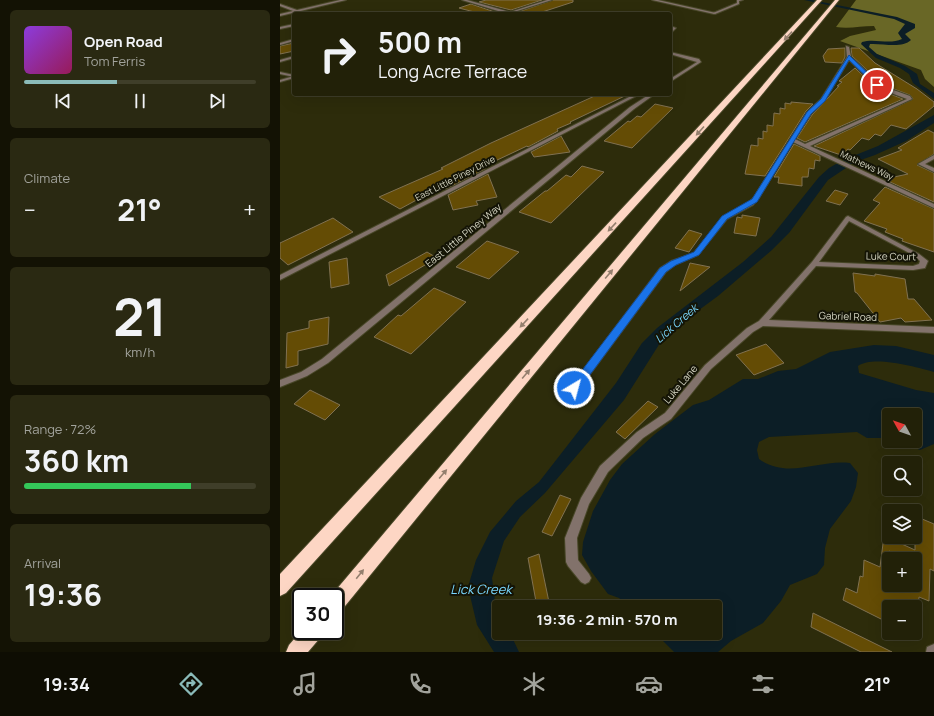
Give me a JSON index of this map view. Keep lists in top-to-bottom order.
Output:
{
  "streets": {
    "street": [
      "Mathews Way",
      "East Little Piney Drive",
      "East Little Piney Way",
      "Luke Court",
      "Gabriel Road",
      "Luke Lane"
    ]
  },
  "crossings": [
    ["Luke Court", "Luke Lane"],
    ["Gabriel Road", "Luke Lane"]
  ],
  "water": ["Lick Creek"],
  "north": "top left",
  "page": {
    "turn": ["500 m", "Long Acre Terrace"],
    "song": ["Open Road", "Tom Ferris"],
    "tile": [
      "Climate",
      ["21", "km/h"],
      ["Range · 72%", "360 km"],
      ["Arrival", "19:36"]
    ],
    "heat": ["−", "21°", "+"],
    "map_buttons": ["+", "−"],
    "limit": "30",
    "trip": "19:36 · 2 min · 570 m",
    "tabs": ["19:34", "21°"]
  }
}
